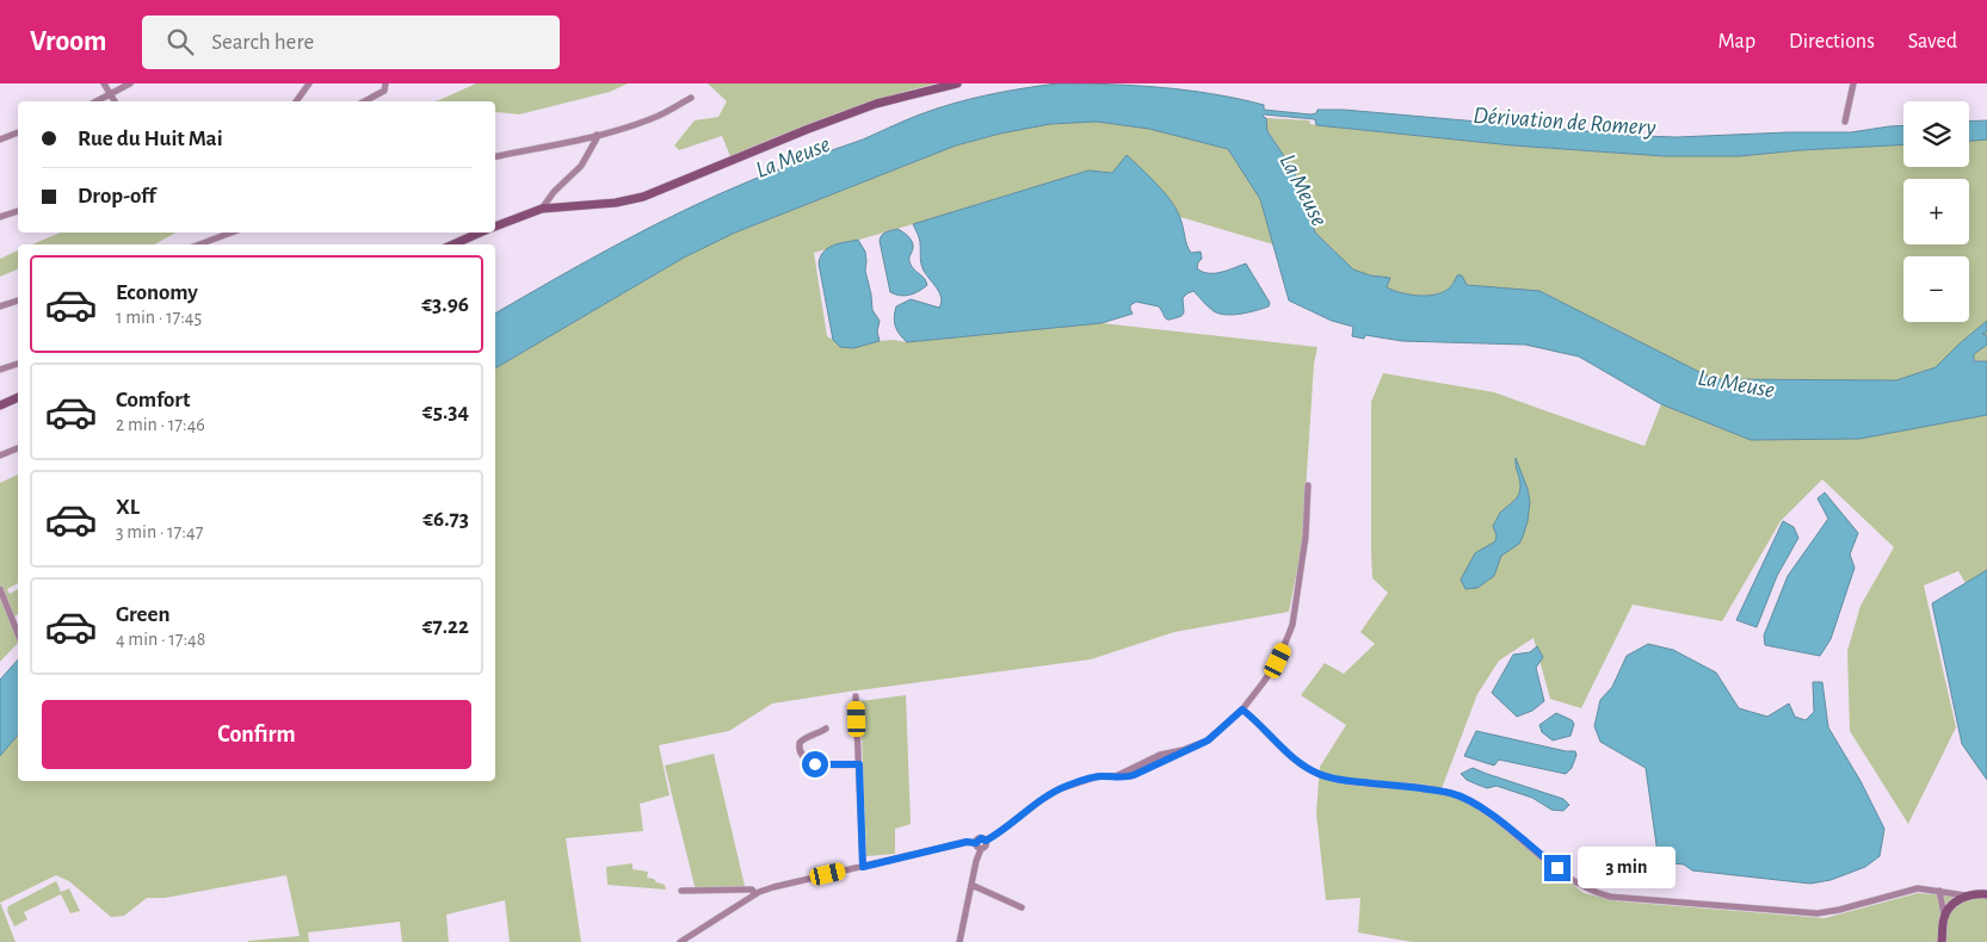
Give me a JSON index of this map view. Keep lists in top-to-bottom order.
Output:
{
  "water": ["Dérivation de Romery", "La Meuse"],
  "page": {
    "header": "Vroom",
    "search": "Search here",
    "nav": ["Map", "Directions", "Saved"],
    "map_buttons": ["+", "−"],
    "banner": ["Rue du Huit Mai", "Drop-off"],
    "list": [
      {
        "name": "Economy",
        "note": "1 min · 17:45",
        "value": "€3.96"
      },
      {
        "name": "Comfort",
        "note": "2 min · 17:46",
        "value": "€5.34"
      },
      {
        "name": "XL",
        "note": "3 min · 17:47",
        "value": "€6.73"
      },
      {
        "name": "Green",
        "note": "4 min · 17:48",
        "value": "€7.22"
      }
    ],
    "buttons": "Confirm",
    "bubble": "3 min"
  }
}
